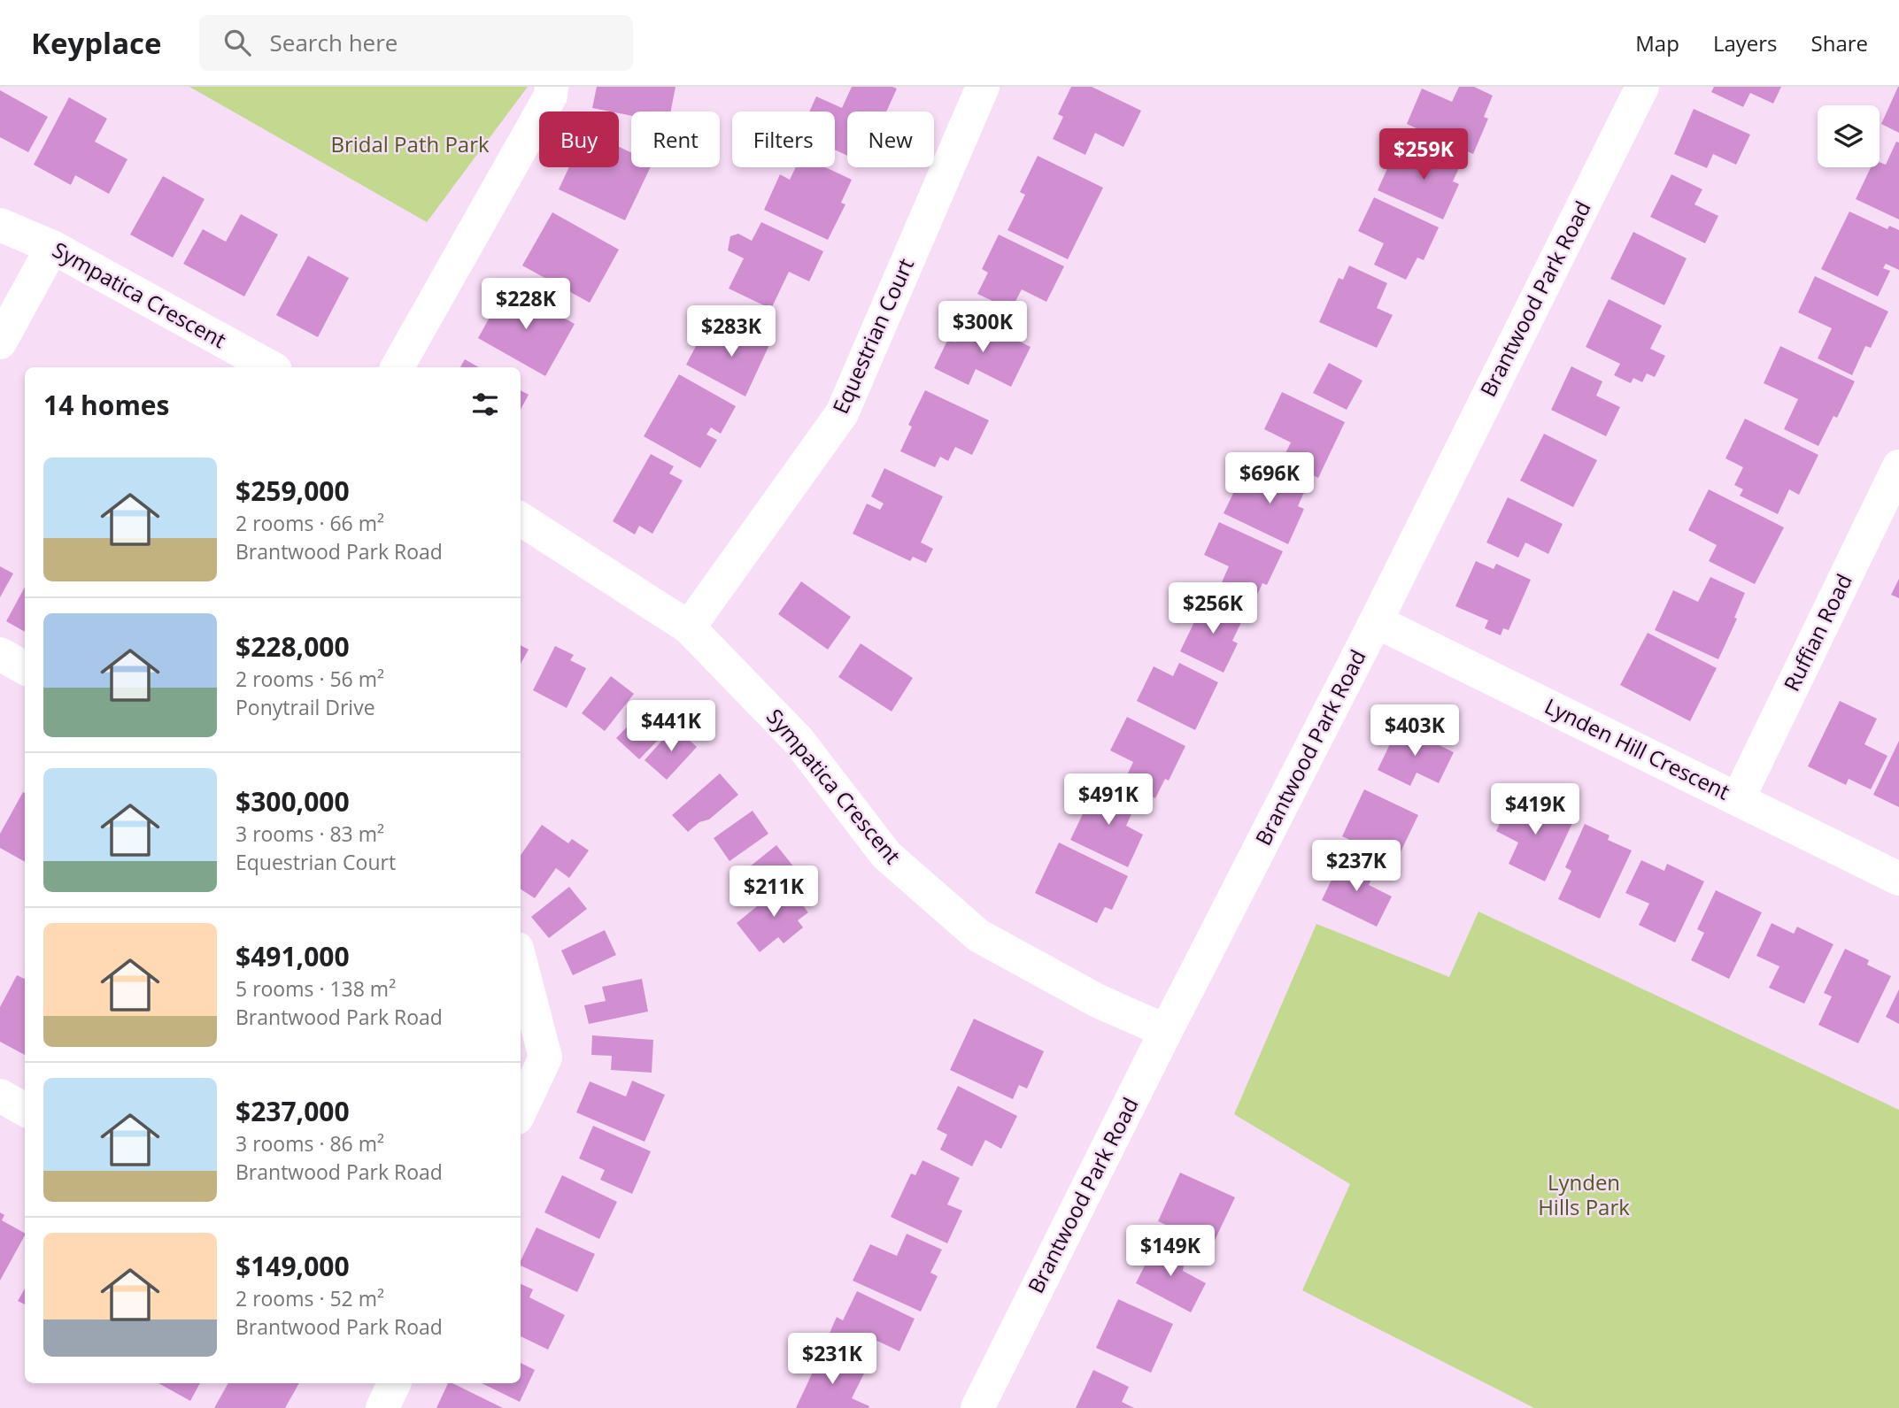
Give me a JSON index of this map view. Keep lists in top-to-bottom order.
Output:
{
  "streets": {
    "street": [
      "Sympatica Crescent",
      "Brantwood Park Road",
      "Equestrian Court",
      "Ruffian Road",
      "Lynden Hill Crescent"
    ]
  },
  "crossings": [
    ["Sympatica Crescent", "Brantwood Park Road"],
    ["Sympatica Crescent", "Equestrian Court"],
    ["Brantwood Park Road", "Lynden Hill Crescent"],
    ["Ruffian Road", "Lynden Hill Crescent"]
  ],
  "parks": ["Bridal Path Park", "Lynden Hills Park"],
  "page": {
    "header": "Keyplace",
    "search": "Search here",
    "nav": ["Map", "Layers", "Share"],
    "chip": [
      "Buy",
      "Rent",
      "Filters",
      "New"
    ],
    "price": [
      "$259K",
      "$228K",
      "$300K",
      "$283K",
      "$696K",
      "$256K",
      "$441K",
      "$403K",
      "$491K",
      "$419K",
      "$237K",
      "$211K",
      "$149K",
      "$231K"
    ],
    "heading": "14 homes",
    "list": [
      {
        "name": "$259,000",
        "note": "2 rooms · 66 m² · Brantwood Park Road"
      },
      {
        "name": "$228,000",
        "note": "2 rooms · 56 m² · Ponytrail Drive"
      },
      {
        "name": "$300,000",
        "note": "3 rooms · 83 m² · Equestrian Court"
      },
      {
        "name": "$491,000",
        "note": "5 rooms · 138 m² · Brantwood Park Road"
      },
      {
        "name": "$237,000",
        "note": "3 rooms · 86 m² · Brantwood Park Road"
      },
      {
        "name": "$149,000",
        "note": "2 rooms · 52 m² · Brantwood Park Road"
      }
    ]
  }
}
